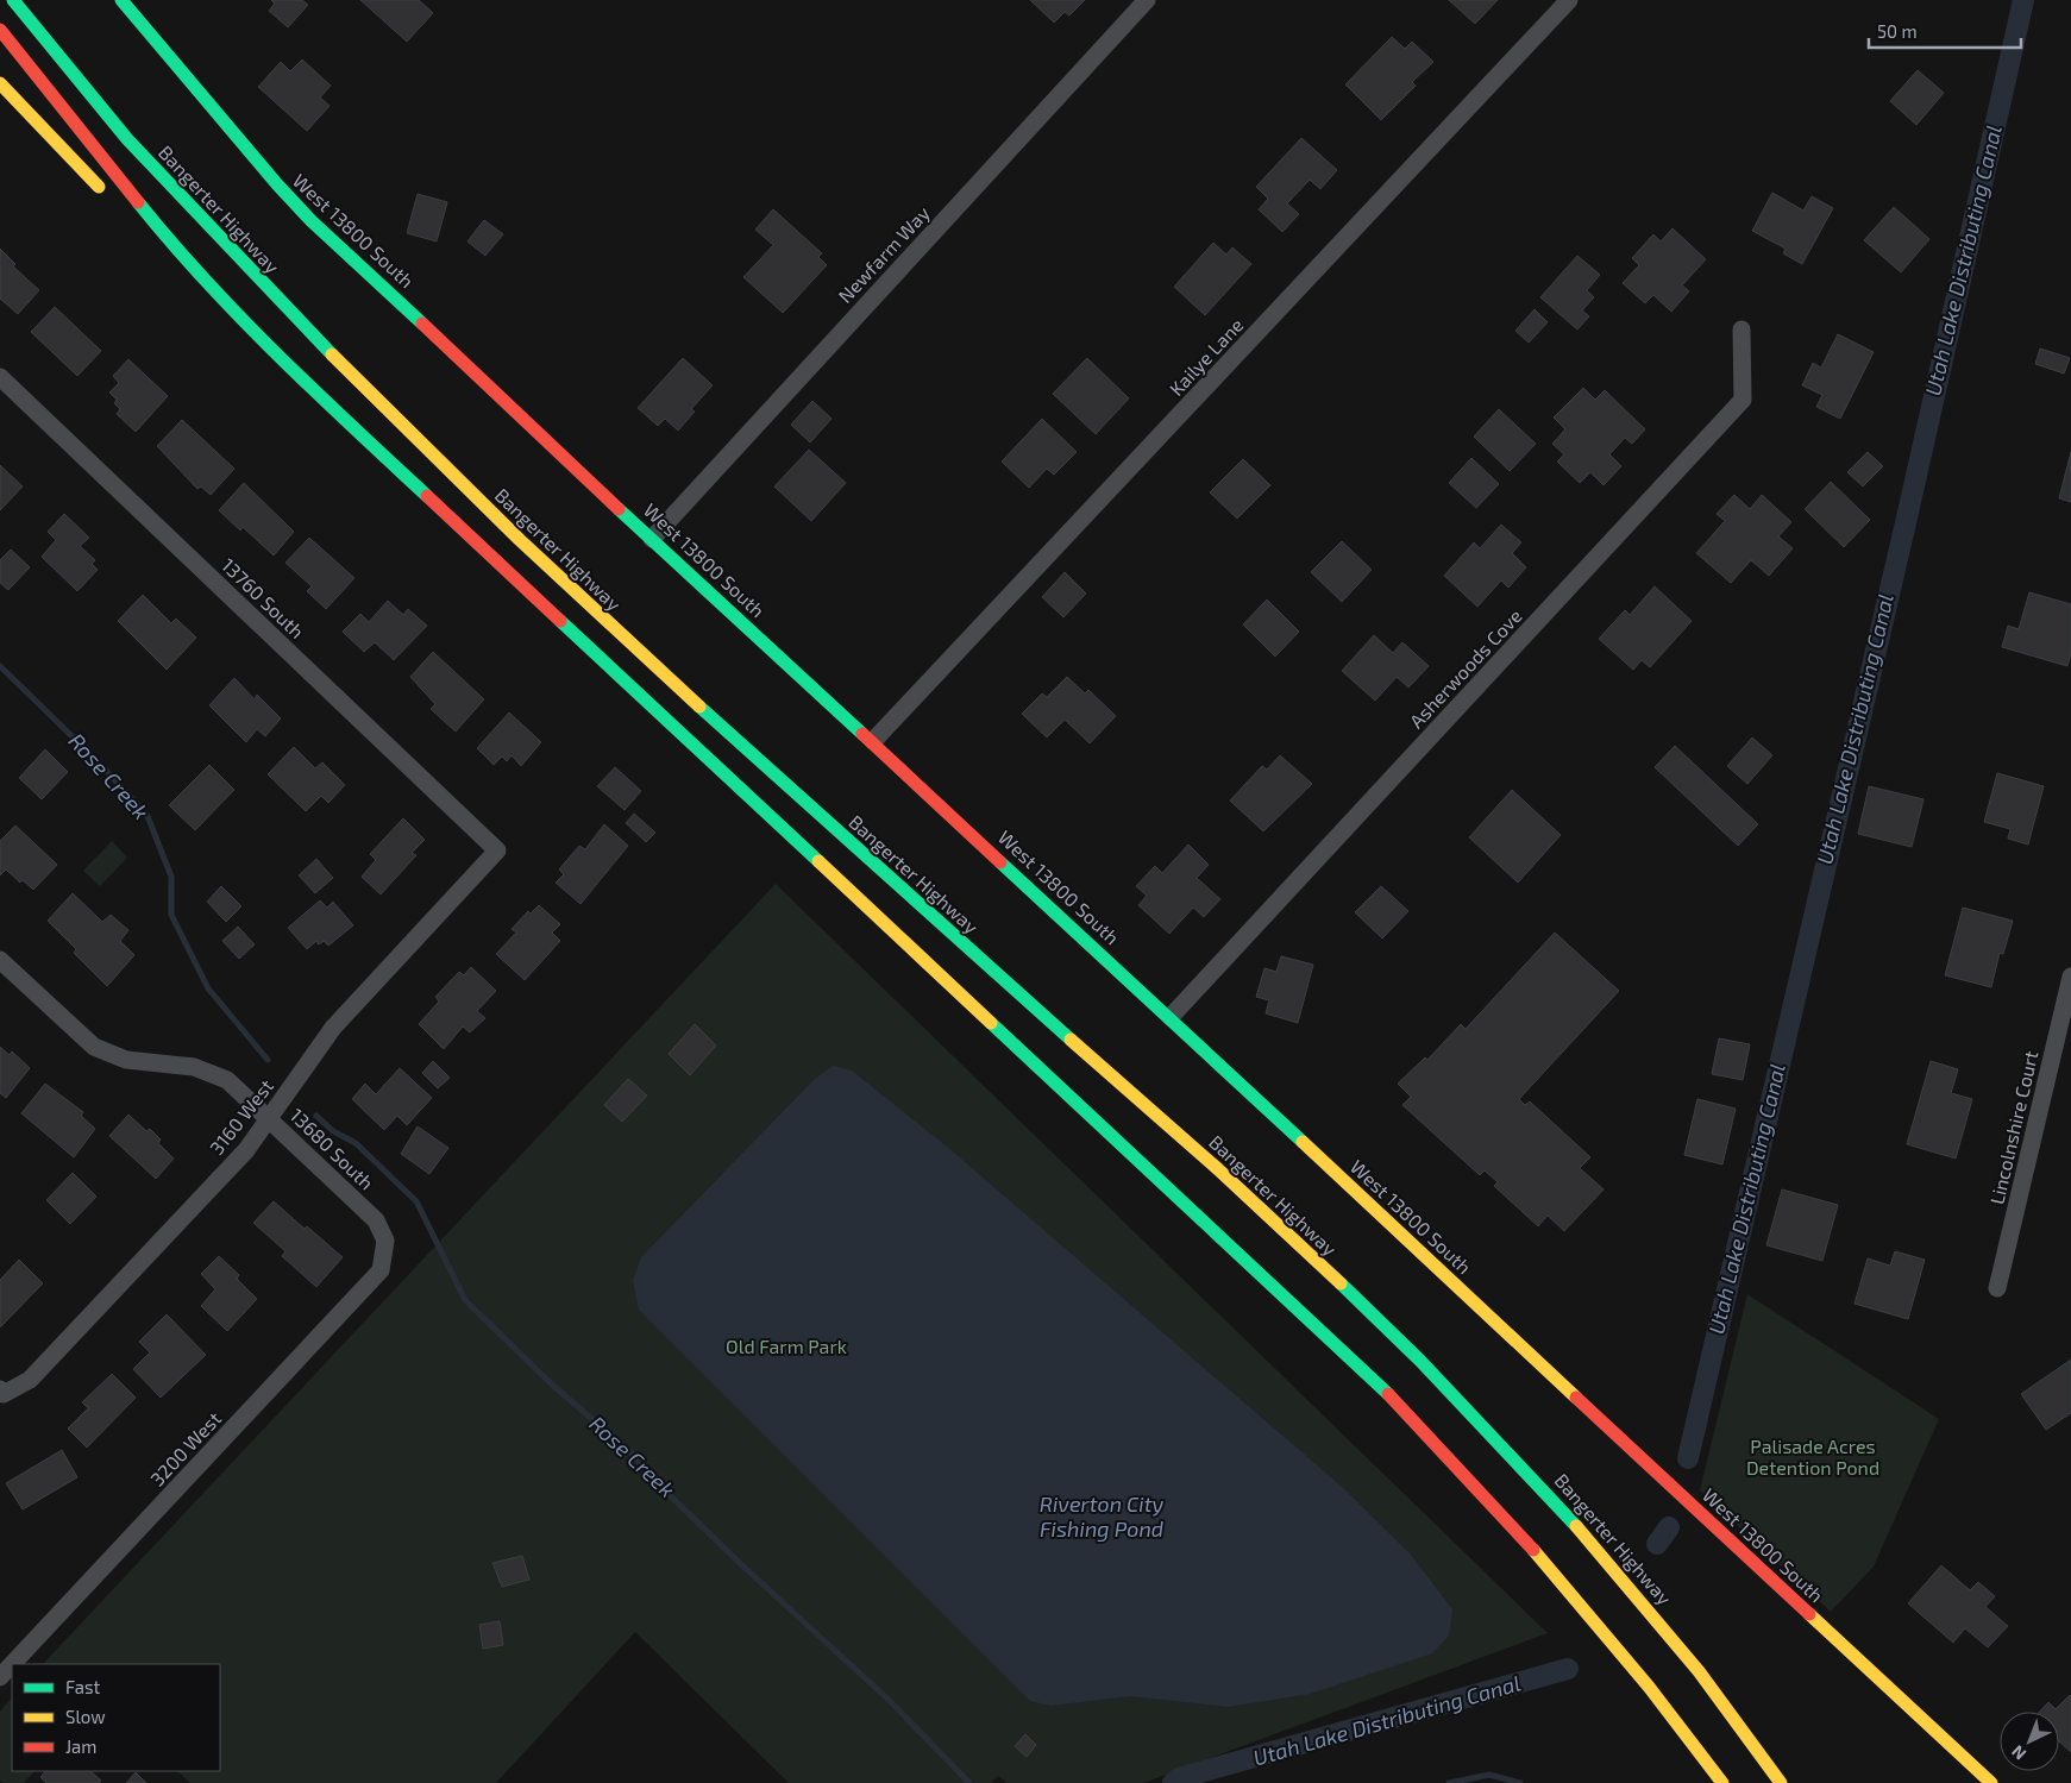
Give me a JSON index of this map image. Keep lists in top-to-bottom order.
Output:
{
  "streets": {
    "main road": ["Bangerter Highway", "West 13800 South"],
    "street": [
      "Newfarm Way",
      "Kailye Lane",
      "13760 South",
      "Asherwoods Cove",
      "3160 West",
      "Lincolnshire Court",
      "13680 South",
      "3200 West"
    ]
  },
  "crossings": [
    ["West 13800 South", "Newfarm Way"],
    ["West 13800 South", "Kailye Lane"],
    ["West 13800 South", "Asherwoods Cove"],
    ["13760 South", "3160 West"],
    ["3160 West", "13680 South"],
    ["13680 South", "3200 West"]
  ],
  "water": ["Utah Lake Distributing Canal", "Rose Creek", "Riverton City Fishing Pond"],
  "parks": ["Old Farm Park", "Palisade Acres Detention Pond"],
  "legend": ["Fast", "Slow", "Jam"],
  "scale_bar": "50 m",
  "north": "bottom left"
}
